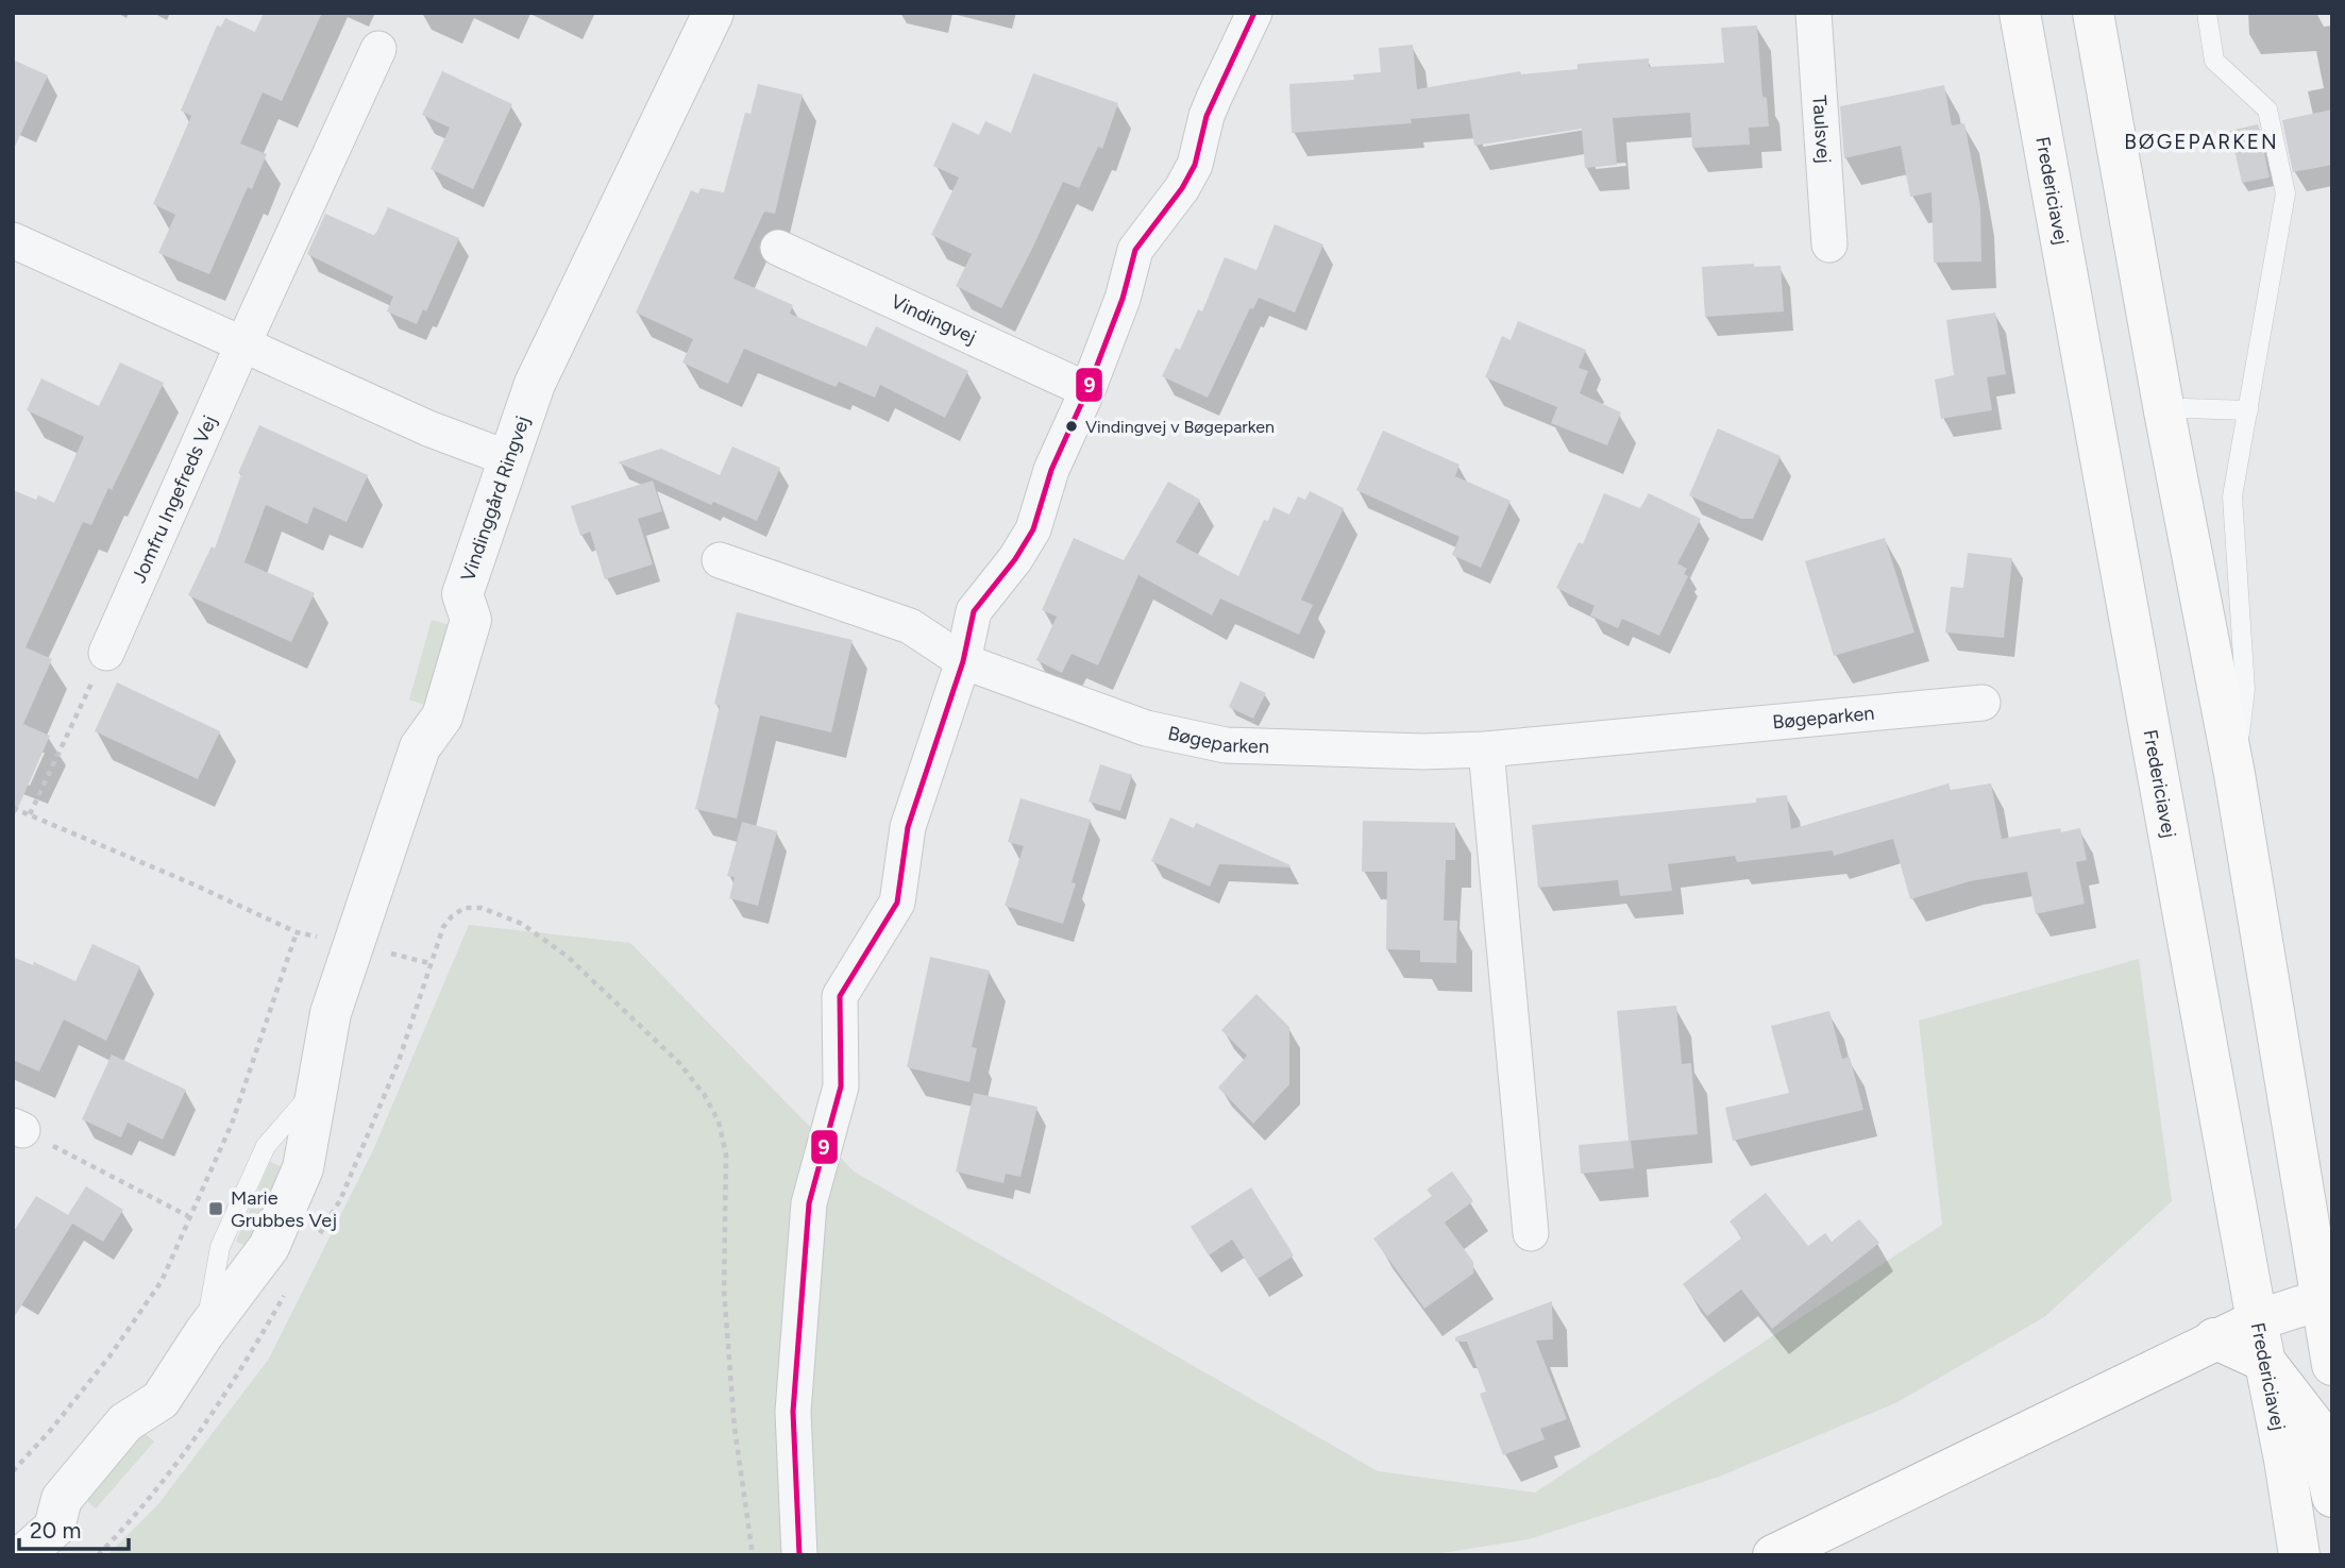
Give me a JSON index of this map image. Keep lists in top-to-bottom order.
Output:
{
  "streets": {
    "main road": ["Fredericiavej"],
    "street": [
      "Taulsvej",
      "Vindingvej",
      "Jomfru Ingefreds Vej",
      "Vindinggård Ringvej",
      "Bøgeparken"
    ]
  },
  "districts": ["BØGEPARKEN"],
  "places": {
    "other": ["Vindingvej v Bøgeparken"],
    "transit": ["Marie Grubbes Vej"]
  },
  "lines": ["transit line 9"],
  "scale_bar": "20 m"
}
